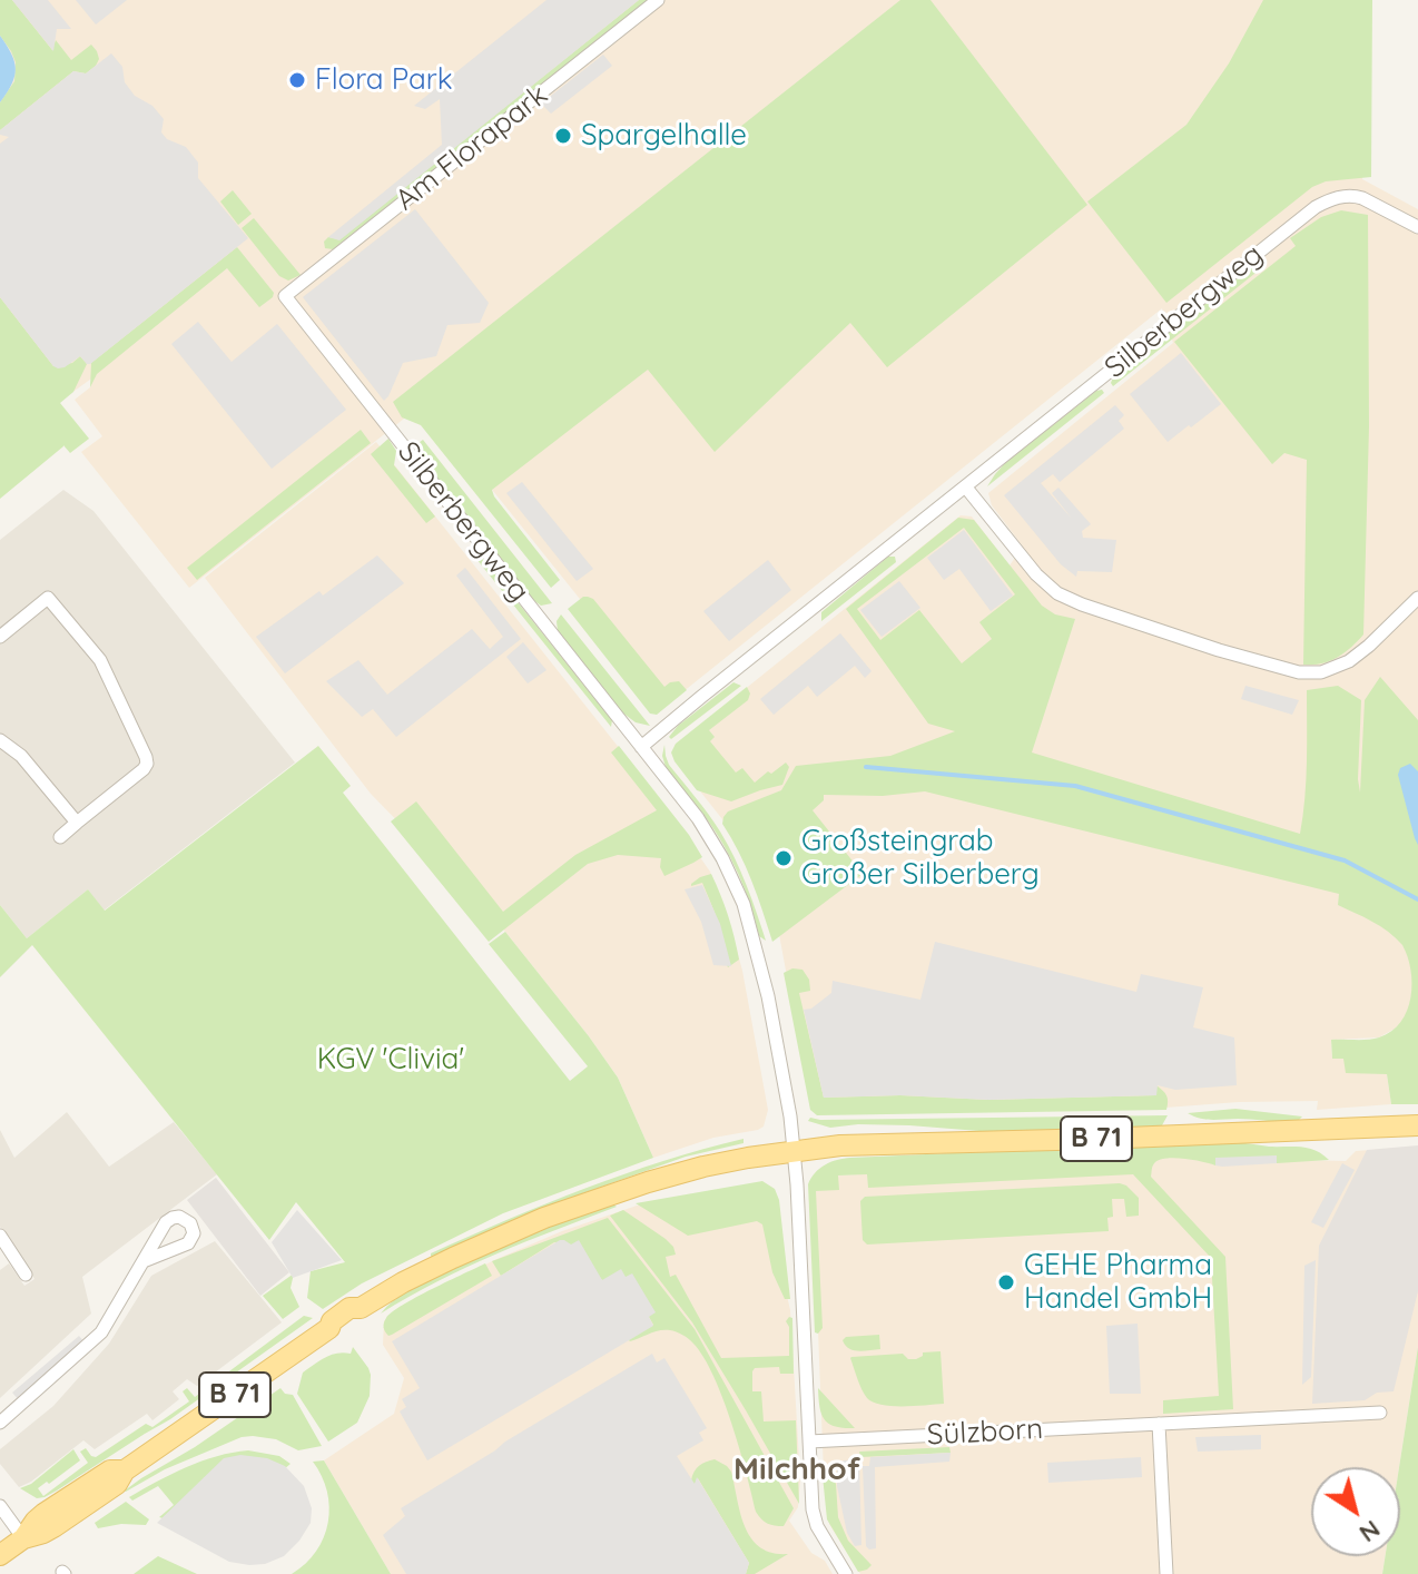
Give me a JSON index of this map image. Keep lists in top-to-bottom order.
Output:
{
  "streets": {
    "main road": ["B 71"],
    "street": ["Am Florapark", "Silberbergweg", "Sülzborn"]
  },
  "crossings": [
    ["Am Florapark", "Silberbergweg"],
    ["Silberbergweg", "B 71"]
  ],
  "districts": ["Milchhof"],
  "parks": ["KGV 'Clivia'"],
  "places": [
    "Flora Park",
    "Spargelhalle",
    "Großsteingrab Großer Silberberg",
    "GEHE Pharma Handel GmbH"
  ],
  "north": "bottom right"
}
